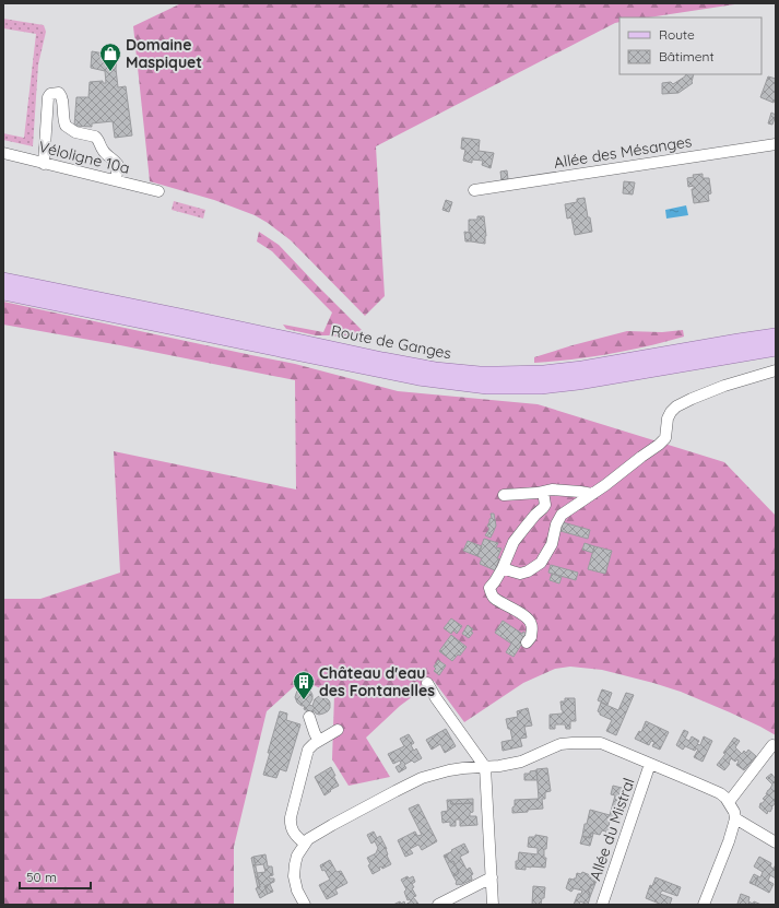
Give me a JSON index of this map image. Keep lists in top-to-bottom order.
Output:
{
  "streets": {
    "main road": ["Route de Ganges"],
    "street": ["Allée des Mésanges", "Véloligne 10a", "Allée du Mistral"]
  },
  "places": {
    "shop": ["Domaine Maspiquet"],
    "building": ["Château d'eau des Fontanelles"]
  },
  "legend": ["Route", "Bâtiment"],
  "scale_bar": "50 m"
}
